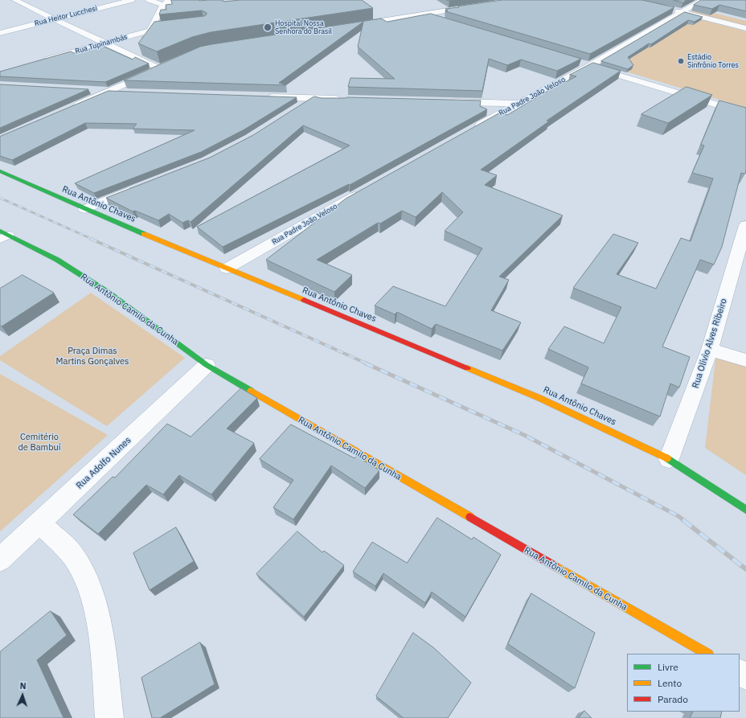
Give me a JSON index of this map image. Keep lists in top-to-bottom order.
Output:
{
  "streets": {
    "street": [
      "Rua Heitor Lucchesi",
      "Rua Tupinambás",
      "Rua Padre João Veloso",
      "Rua Antônio Chaves",
      "Rua Antônio Camilo da Cunha",
      "Rua Olívio Alves Ribeiro",
      "Rua Adolfo Nunes"
    ]
  },
  "crossings": [
    ["Rua Padre João Veloso", "Rua Antônio Chaves"],
    ["Rua Antônio Chaves", "Rua Olívio Alves Ribeiro"],
    ["Rua Antônio Camilo da Cunha", "Rua Adolfo Nunes"]
  ],
  "parks": ["Praça Dimas Martins Gonçalves", "Cemitério de Bambuí"],
  "places": ["Hospital Nossa Senhora do Brasil", "Estádio Sinfrônio Torres"],
  "legend": ["Livre", "Lento", "Parado"],
  "north": "top"
}
